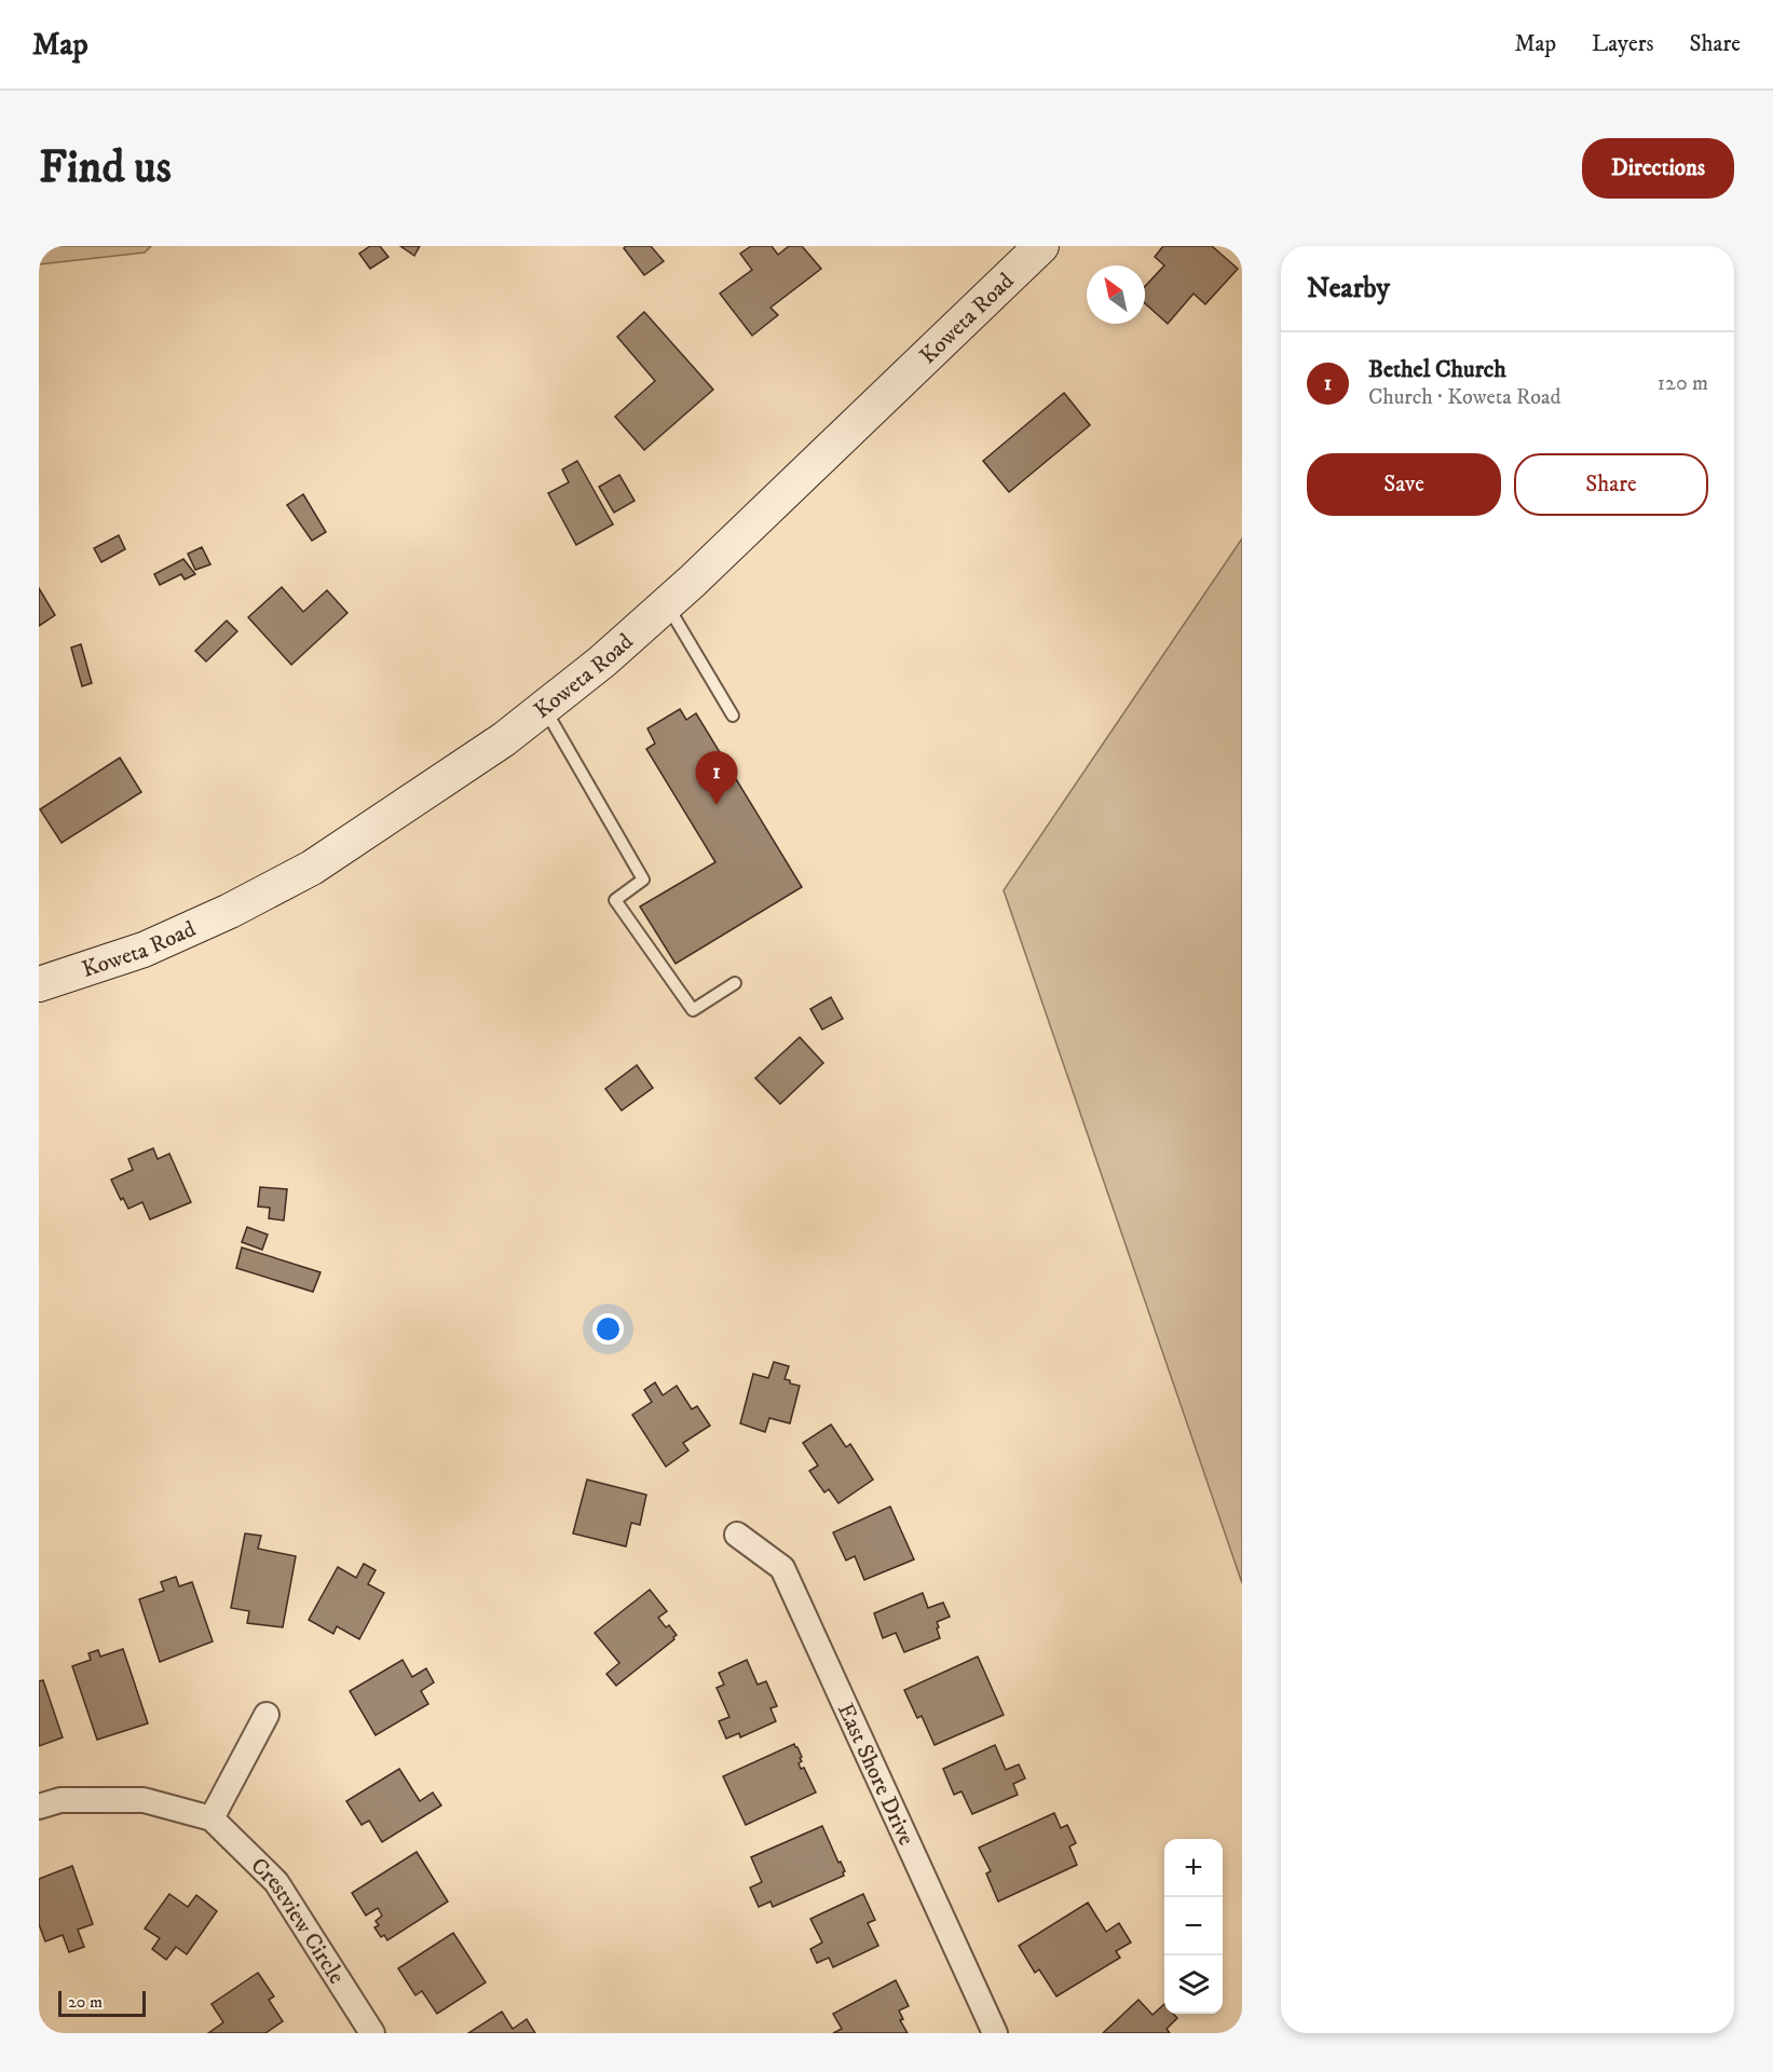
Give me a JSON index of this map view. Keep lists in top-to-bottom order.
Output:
{
  "streets": {
    "street": ["Koweta Road", "East Shore Drive", "Crestview Circle"]
  },
  "scale_bar": "20 m",
  "north": "top left",
  "page": {
    "header": "Map",
    "nav": ["Map", "Layers", "Share"],
    "buttons": [
      "Directions",
      ["Save", "Share"]
    ],
    "title": "Find us",
    "heading": "Nearby",
    "list": [
      {
        "mark": "1",
        "name": "Bethel Church",
        "note": "Church · Koweta Road",
        "value": "120 m"
      }
    ],
    "pins": "1",
    "map_buttons": ["+", "−"],
    "scale": "20 m"
  }
}
